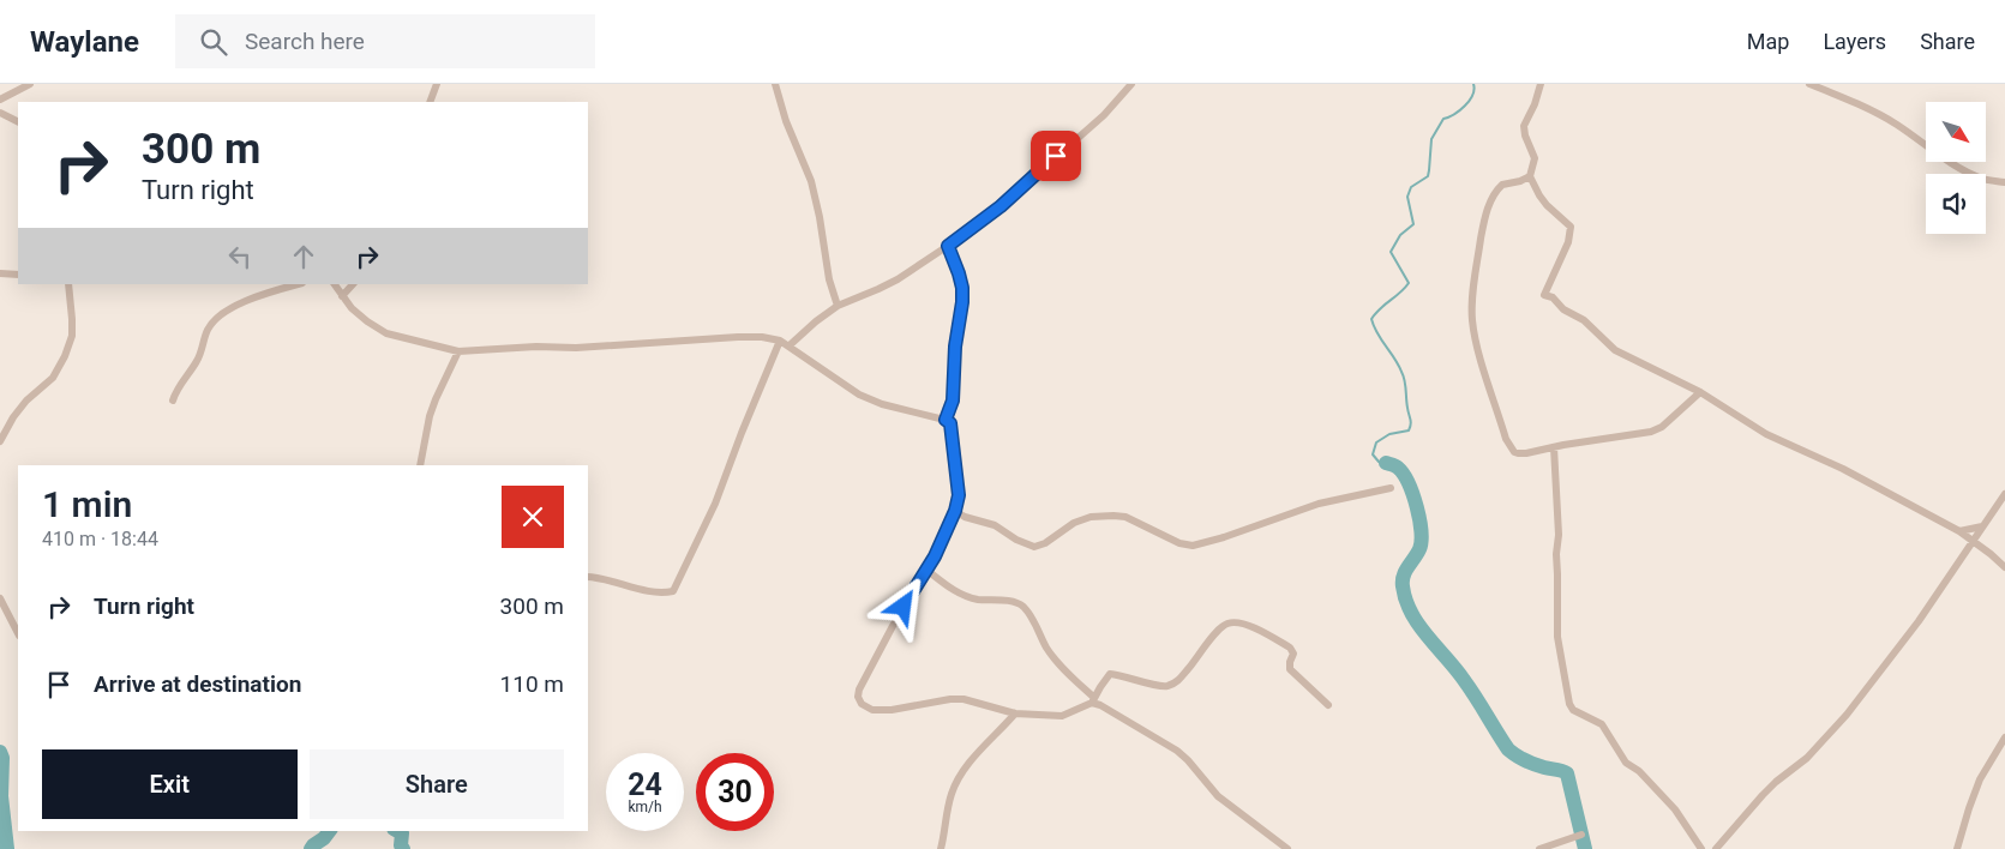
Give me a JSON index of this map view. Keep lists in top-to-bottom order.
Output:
{
  "north": "bottom right",
  "page": {
    "header": "Waylane",
    "search": "Search here",
    "nav": ["Map", "Layers", "Share"],
    "turn": ["300 m", "Turn right"],
    "heading": ["1 min", "410 m · 18:44"],
    "list": [
      {
        "name": "Turn right",
        "value": "300 m"
      },
      {
        "name": "Arrive at destination",
        "value": "110 m"
      }
    ],
    "buttons": ["Exit", "Share"],
    "speed": "24 km/h",
    "limit": "30"
  }
}
